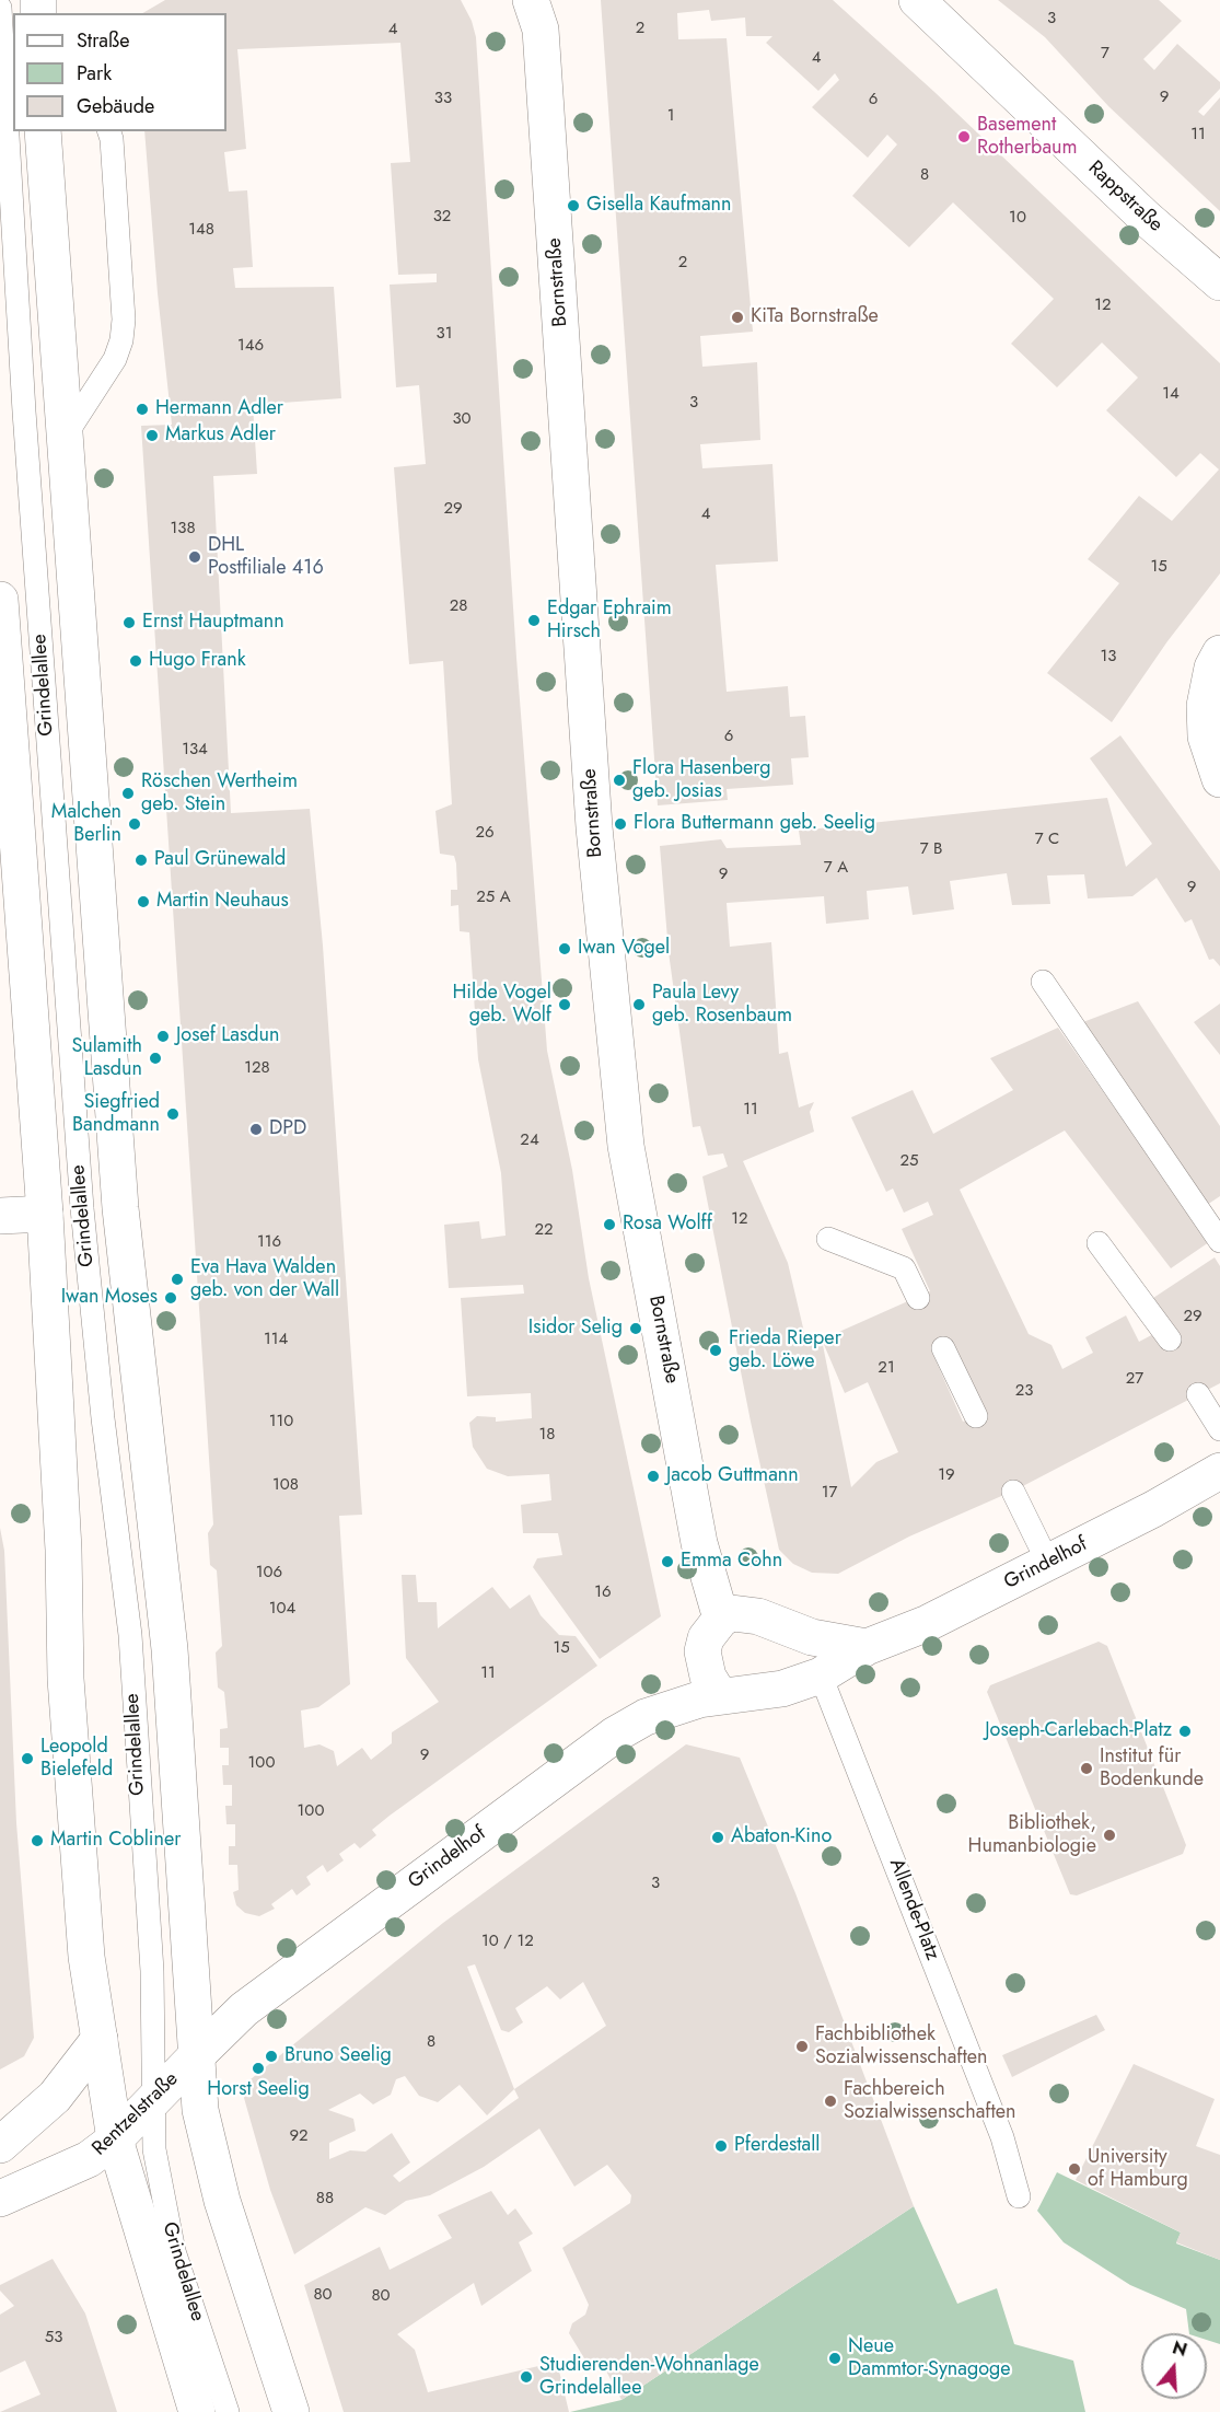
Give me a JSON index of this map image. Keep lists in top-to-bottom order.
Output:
{
  "streets": {
    "main road": [
      "Rappstraße",
      "Bornstraße",
      "Grindelallee",
      "Grindelhof",
      "Rentzelstraße"
    ],
    "lane": ["Allende-Platz"]
  },
  "crossings": [
    ["Grindelallee", "Grindelhof"],
    ["Grindelallee", "Rentzelstraße"],
    ["Grindelhof", "Allende-Platz"],
    ["Grindelhof", "Rentzelstraße"]
  ],
  "places": [
    "Basement Rotherbaum",
    "Gisella Kaufmann",
    "KiTa Bornstraße",
    "Hermann Adler",
    "Markus Adler",
    "DHL Postfiliale 416",
    "Edgar Ephraim Hirsch",
    "Ernst Hauptmann",
    "Hugo Frank",
    "Flora Hasenberg geb. Josias",
    "Röschen Wertheim geb. Stein",
    "Malchen Berlin",
    "Flora Buttermann geb. Seelig",
    "Paul Grünewald",
    "Martin Neuhaus",
    "Iwan Vogel",
    "Hilde Vogel geb. Wolf",
    "Paula Levy geb. Rosenbaum",
    "Josef Lasdun",
    "Sulamith Lasdun",
    "Siegfried Bandmann",
    "DPD",
    "Rosa Wolff",
    "Eva Hava Walden geb. von der Wall",
    "Iwan Moses",
    "Isidor Selig",
    "Frieda Rieper geb. Löwe",
    "Jacob Guttmann",
    "Emma Cohn",
    "Joseph-Carlebach-Platz",
    "Leopold Bielefeld",
    "Institut für Bodenkunde",
    "Bibliothek, Humanbiologie",
    "Abaton-Kino",
    "Martin Cobliner",
    "Fachbibliothek Sozialwissenschaften",
    "Bruno Seelig",
    "Horst Seelig",
    "Fachbereich Sozialwissenschaften",
    "Pferdestall",
    "University of Hamburg",
    "Neue Dammtor-Synagoge",
    "Studierenden-Wohnanlage Grindelallee"
  ],
  "house_numbers": [
    "3",
    "2",
    "4",
    "7",
    "4",
    "9",
    "33",
    "6",
    "1",
    "11",
    "8",
    "32",
    "10",
    "148",
    "2",
    "12",
    "31",
    "146",
    "14",
    "3",
    "30",
    "29",
    "4",
    "138",
    "15",
    "28",
    "13",
    "6",
    "134",
    "26",
    "7 C",
    "7 B",
    "7 A",
    "9",
    "9",
    "25 A",
    "128",
    "11",
    "24",
    "25",
    "12",
    "22",
    "116",
    "29",
    "114",
    "21",
    "27",
    "23",
    "110",
    "18",
    "19",
    "108",
    "17",
    "106",
    "16",
    "104",
    "15",
    "11",
    "9",
    "100",
    "100",
    "3",
    "10 / 12",
    "8",
    "92",
    "88",
    "80",
    "80",
    "53"
  ],
  "legend": ["Straße", "Park", "Gebäude"],
  "north": "top"
}
